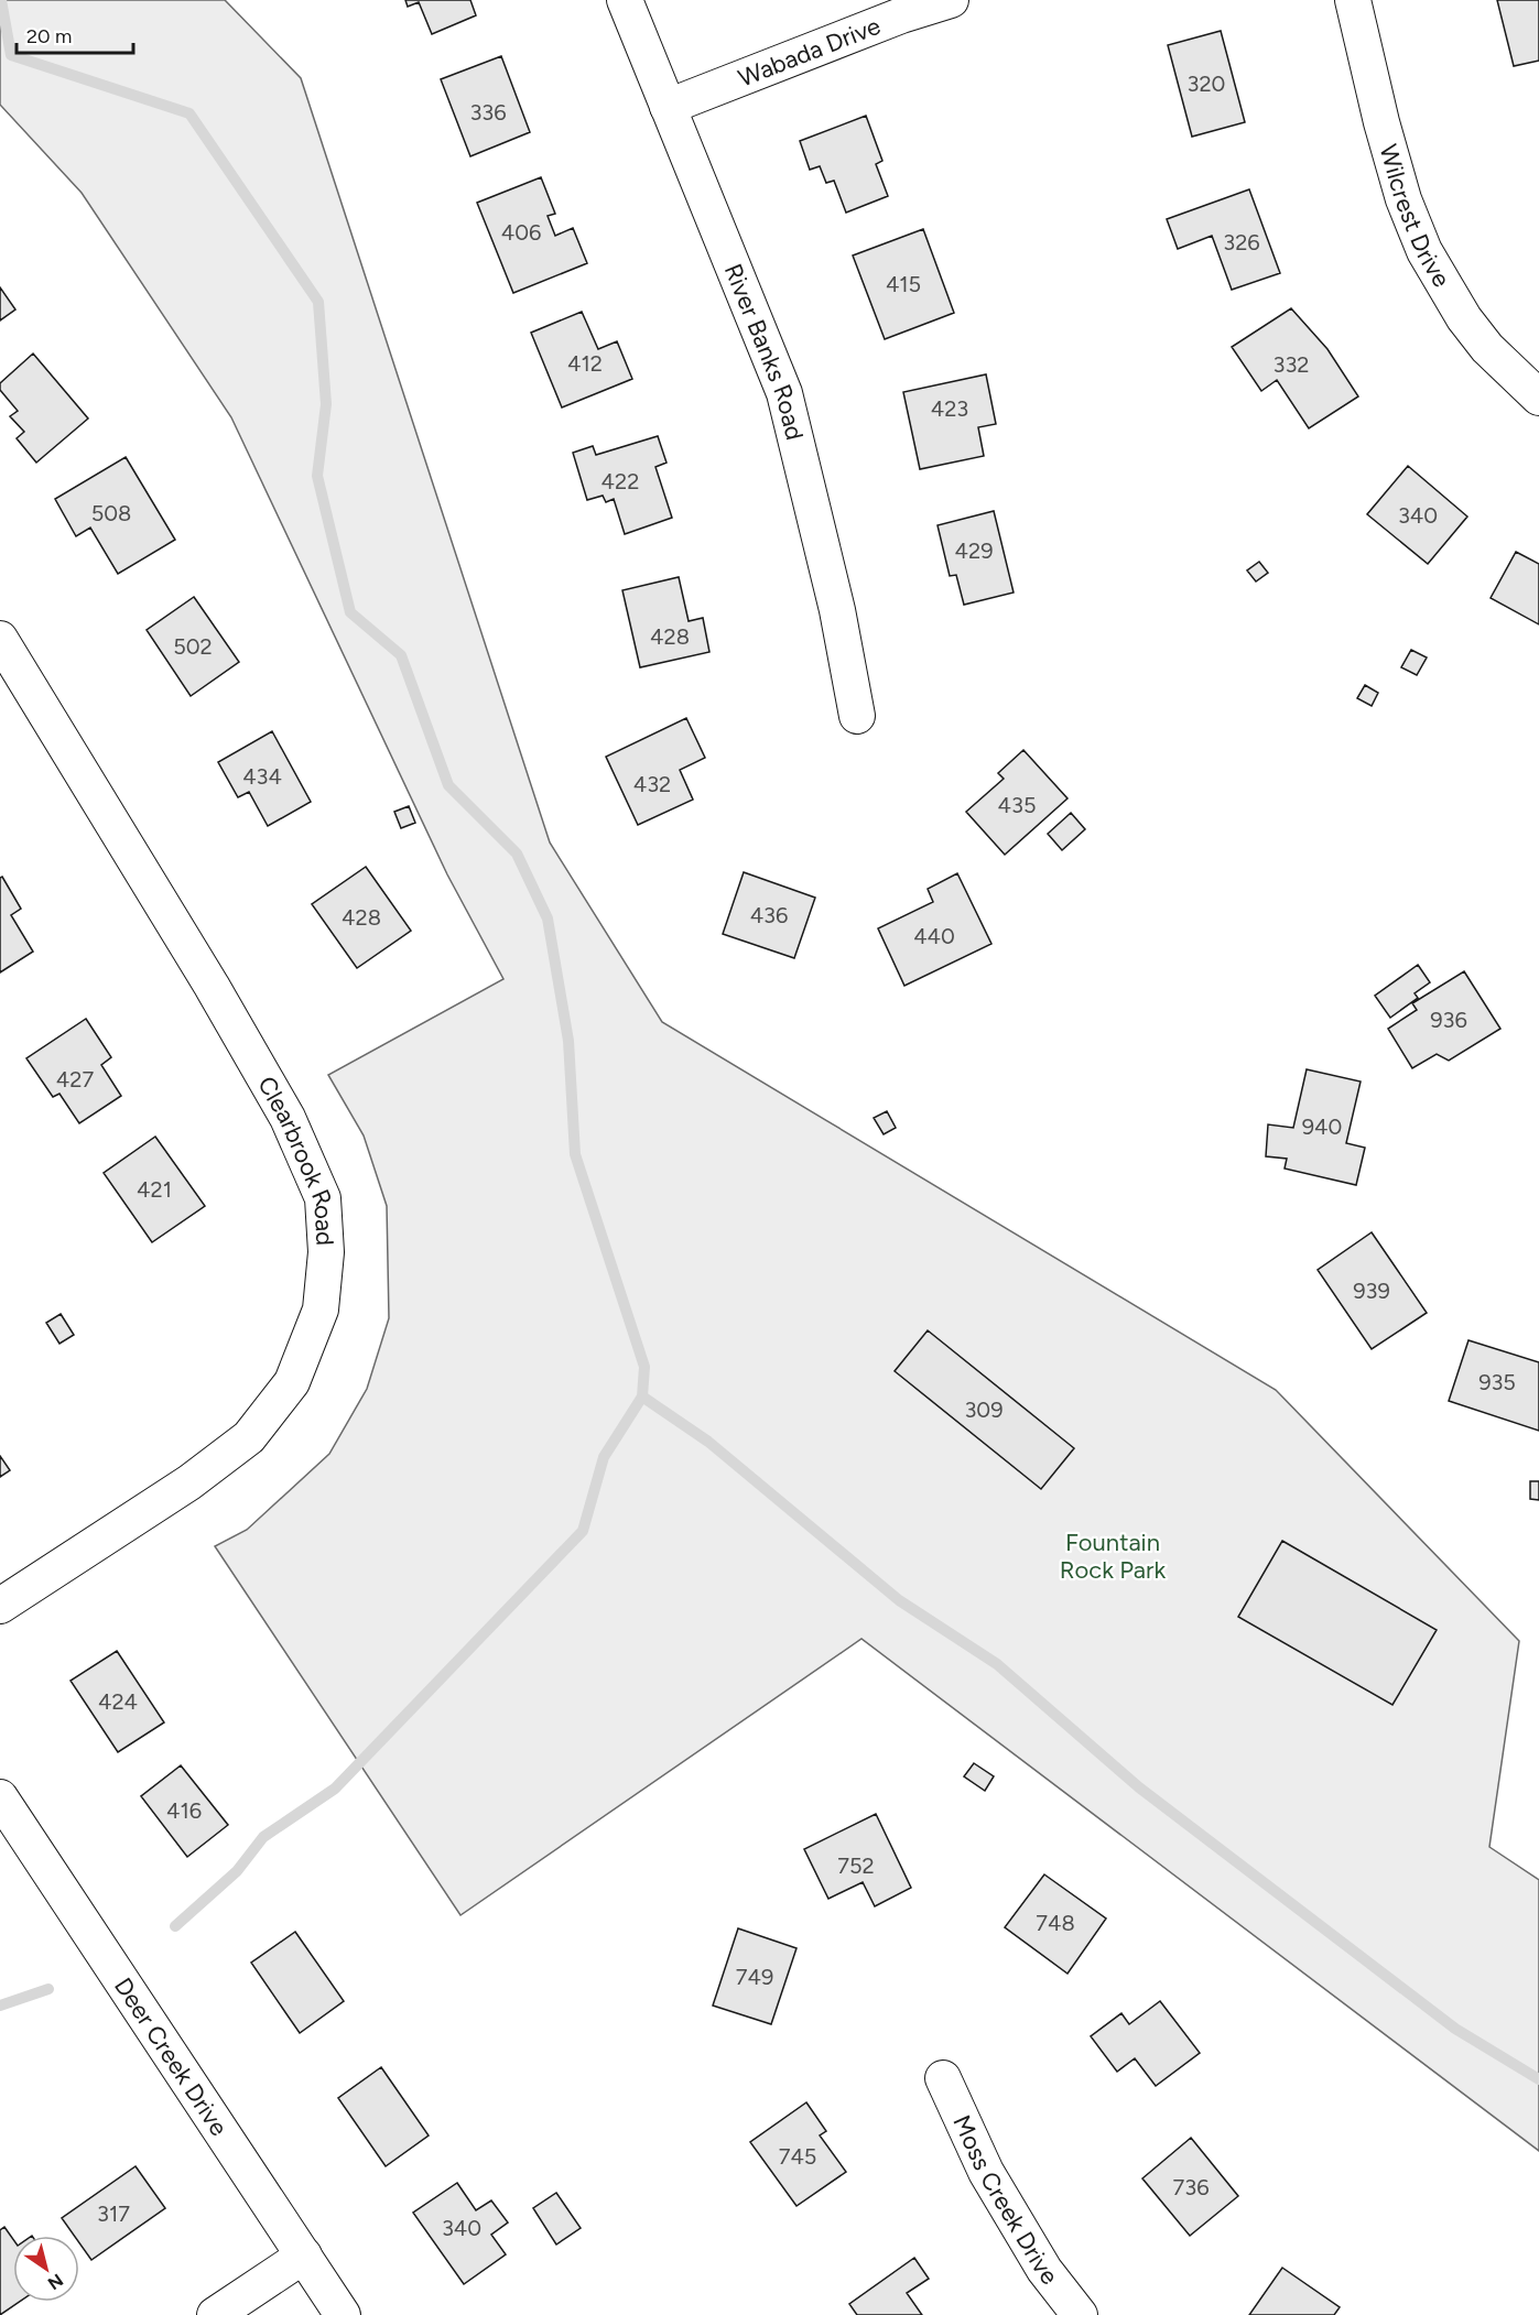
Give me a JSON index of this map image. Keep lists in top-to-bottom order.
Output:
{
  "streets": {
    "street": [
      "Wabada Drive",
      "Wilcrest Drive",
      "River Banks Road",
      "Clearbrook Road",
      "Deer Creek Drive",
      "Moss Creek Drive"
    ]
  },
  "crossings": [
    ["Wabada Drive", "River Banks Road"]
  ],
  "parks": ["Fountain Rock Park"],
  "house_numbers": [
    "320",
    "336",
    "406",
    "326",
    "415",
    "412",
    "332",
    "423",
    "422",
    "508",
    "340",
    "429",
    "428",
    "502",
    "434",
    "432",
    "435",
    "436",
    "428",
    "440",
    "936",
    "427",
    "940",
    "421",
    "939",
    "935",
    "309",
    "424",
    "416",
    "752",
    "748",
    "749",
    "745",
    "736",
    "317",
    "340"
  ],
  "scale_bar": "20 m",
  "north": "bottom right"
}
